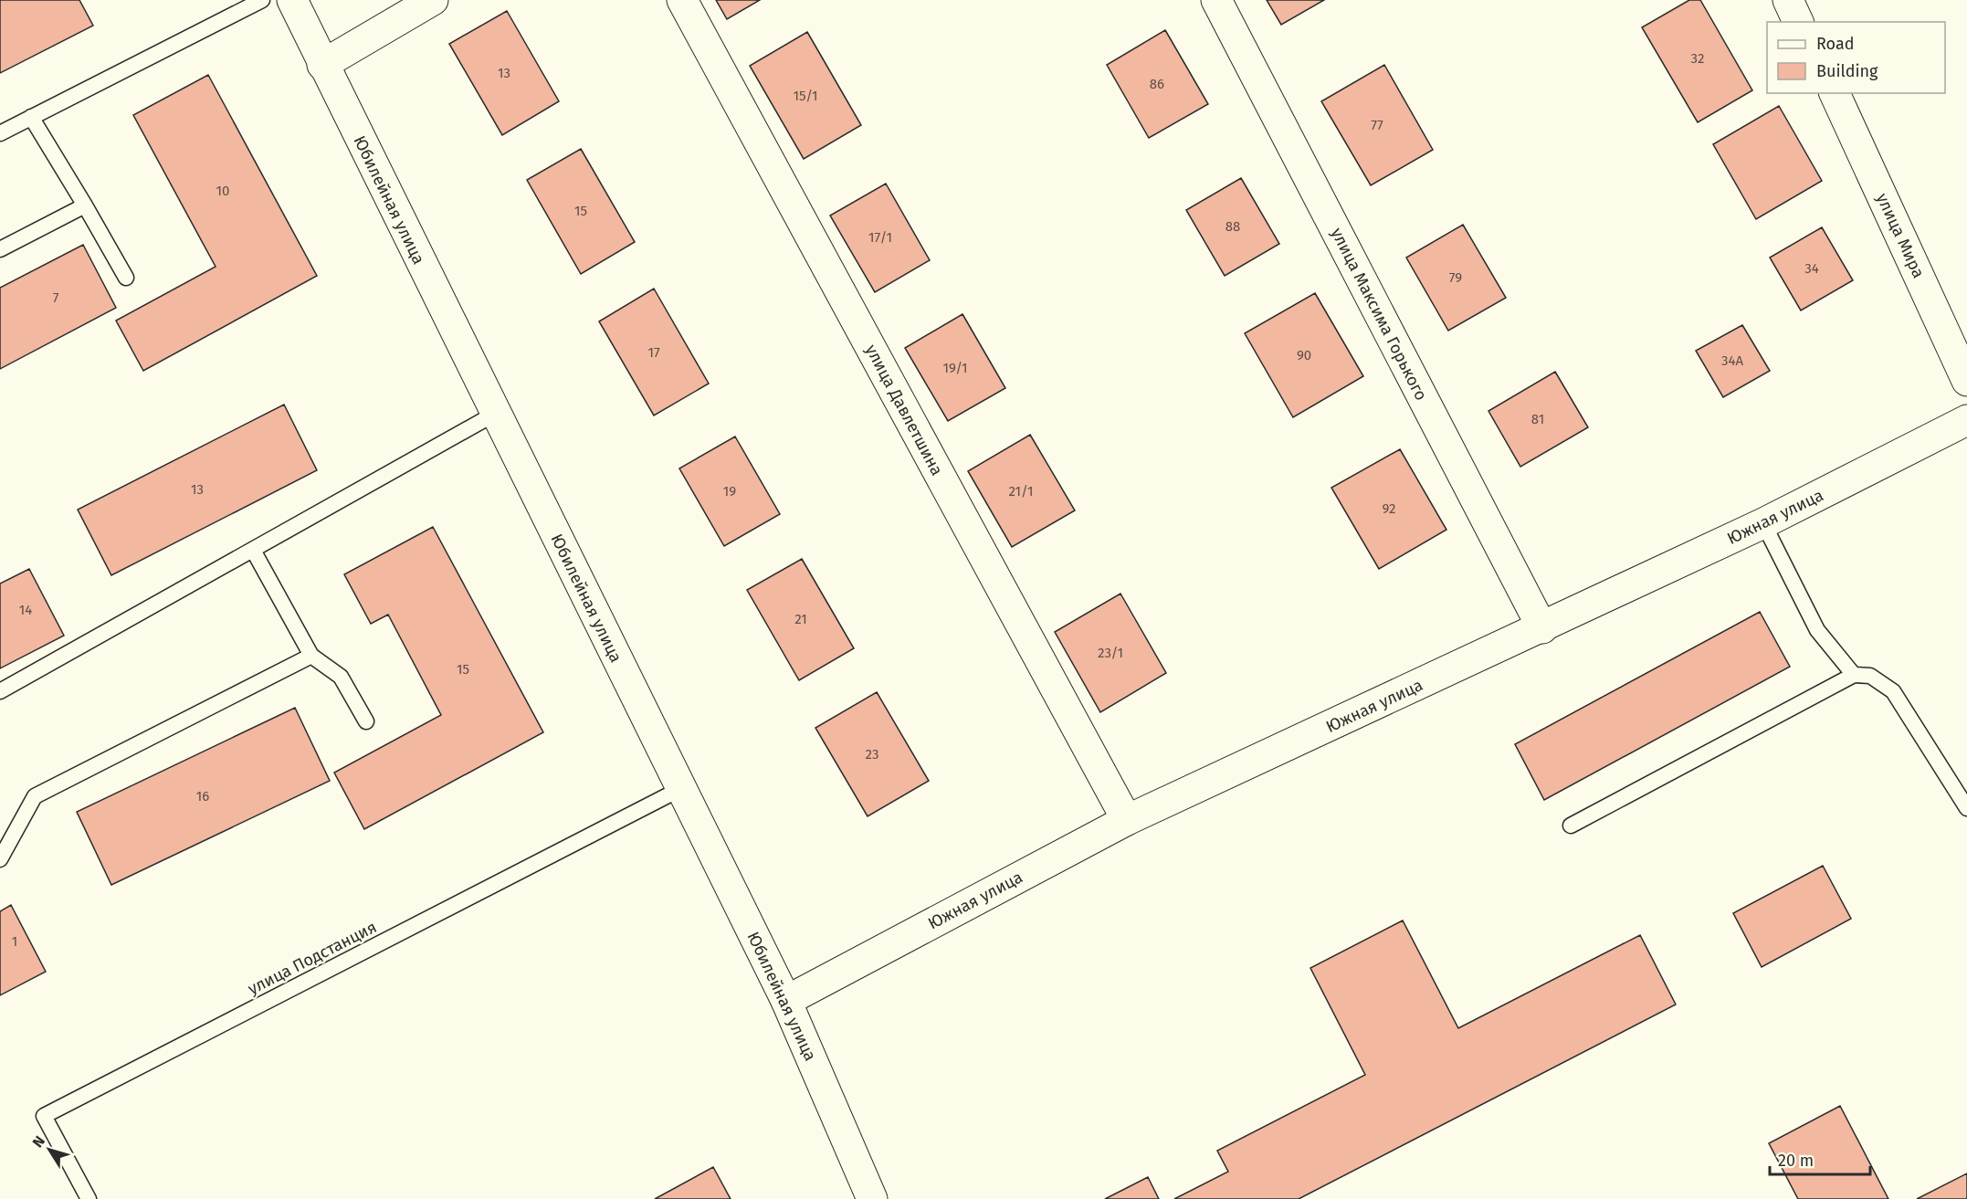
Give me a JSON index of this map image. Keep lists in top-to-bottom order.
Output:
{
  "streets": {
    "street": [
      "Юбилейная улица",
      "улица Мира",
      "улица Максима Горького",
      "улица Давлетшина",
      "Южная улица"
    ],
    "lane": ["улица Подстанция"]
  },
  "crossings": [
    ["Юбилейная улица", "Южная улица"],
    ["Юбилейная улица", "улица Подстанция"],
    ["улица Максима Горького", "Южная улица"],
    ["улица Давлетшина", "Южная улица"]
  ],
  "house_numbers": [
    "32",
    "13",
    "86",
    "15/1",
    "77",
    "10",
    "15",
    "88",
    "17/1",
    "34",
    "79",
    "7",
    "17",
    "90",
    "34А",
    "19/1",
    "81",
    "13",
    "19",
    "21/1",
    "92",
    "14",
    "21",
    "23/1",
    "15",
    "23",
    "16",
    "1"
  ],
  "legend": ["Road", "Building"],
  "scale_bar": "20 m",
  "north": "top left"
}
